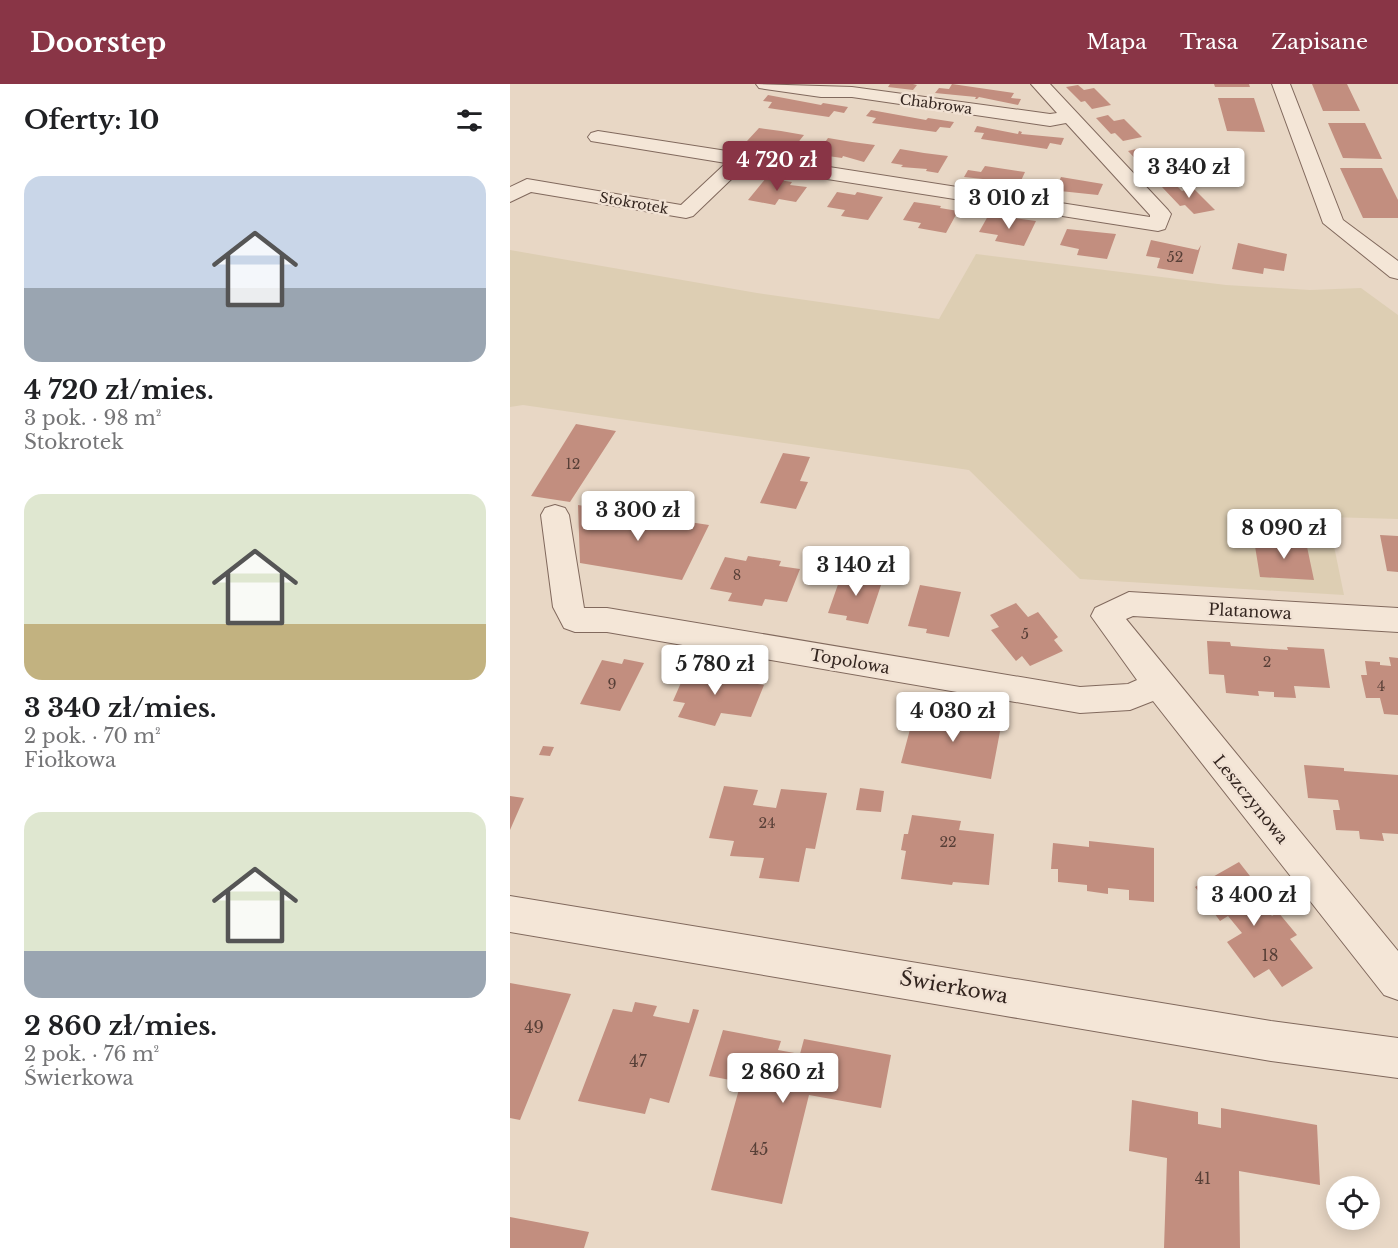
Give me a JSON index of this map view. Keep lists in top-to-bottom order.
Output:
{
  "streets": {
    "street": [
      "Chabrowa",
      "Stokrotek",
      "Platanowa",
      "Topolowa",
      "Leszczynowa",
      "Świerkowa"
    ]
  },
  "crossings": [
    ["Platanowa", "Leszczynowa"],
    ["Topolowa", "Leszczynowa"]
  ],
  "house_numbers": [
    "52",
    "12",
    "8",
    "5",
    "2",
    "9",
    "4",
    "24",
    "22",
    "18",
    "49",
    "47",
    "45",
    "41"
  ],
  "page": {
    "header": "Doorstep",
    "nav": ["Mapa", "Trasa", "Zapisane"],
    "heading": "Oferty: 10",
    "price": [
      "4 720 zł",
      "3 340 zł",
      "3 010 zł",
      "3 300 zł",
      "8 090 zł",
      "3 140 zł",
      "5 780 zł",
      "4 030 zł",
      "3 400 zł",
      "2 860 zł"
    ],
    "list": [
      {
        "name": "4 720 zł/mies.",
        "note": "3 pok. · 98 m² · Stokrotek"
      },
      {
        "name": "3 340 zł/mies.",
        "note": "2 pok. · 70 m² · Fiołkowa"
      },
      {
        "name": "2 860 zł/mies.",
        "note": "2 pok. · 76 m² · Świerkowa"
      }
    ]
  }
}
